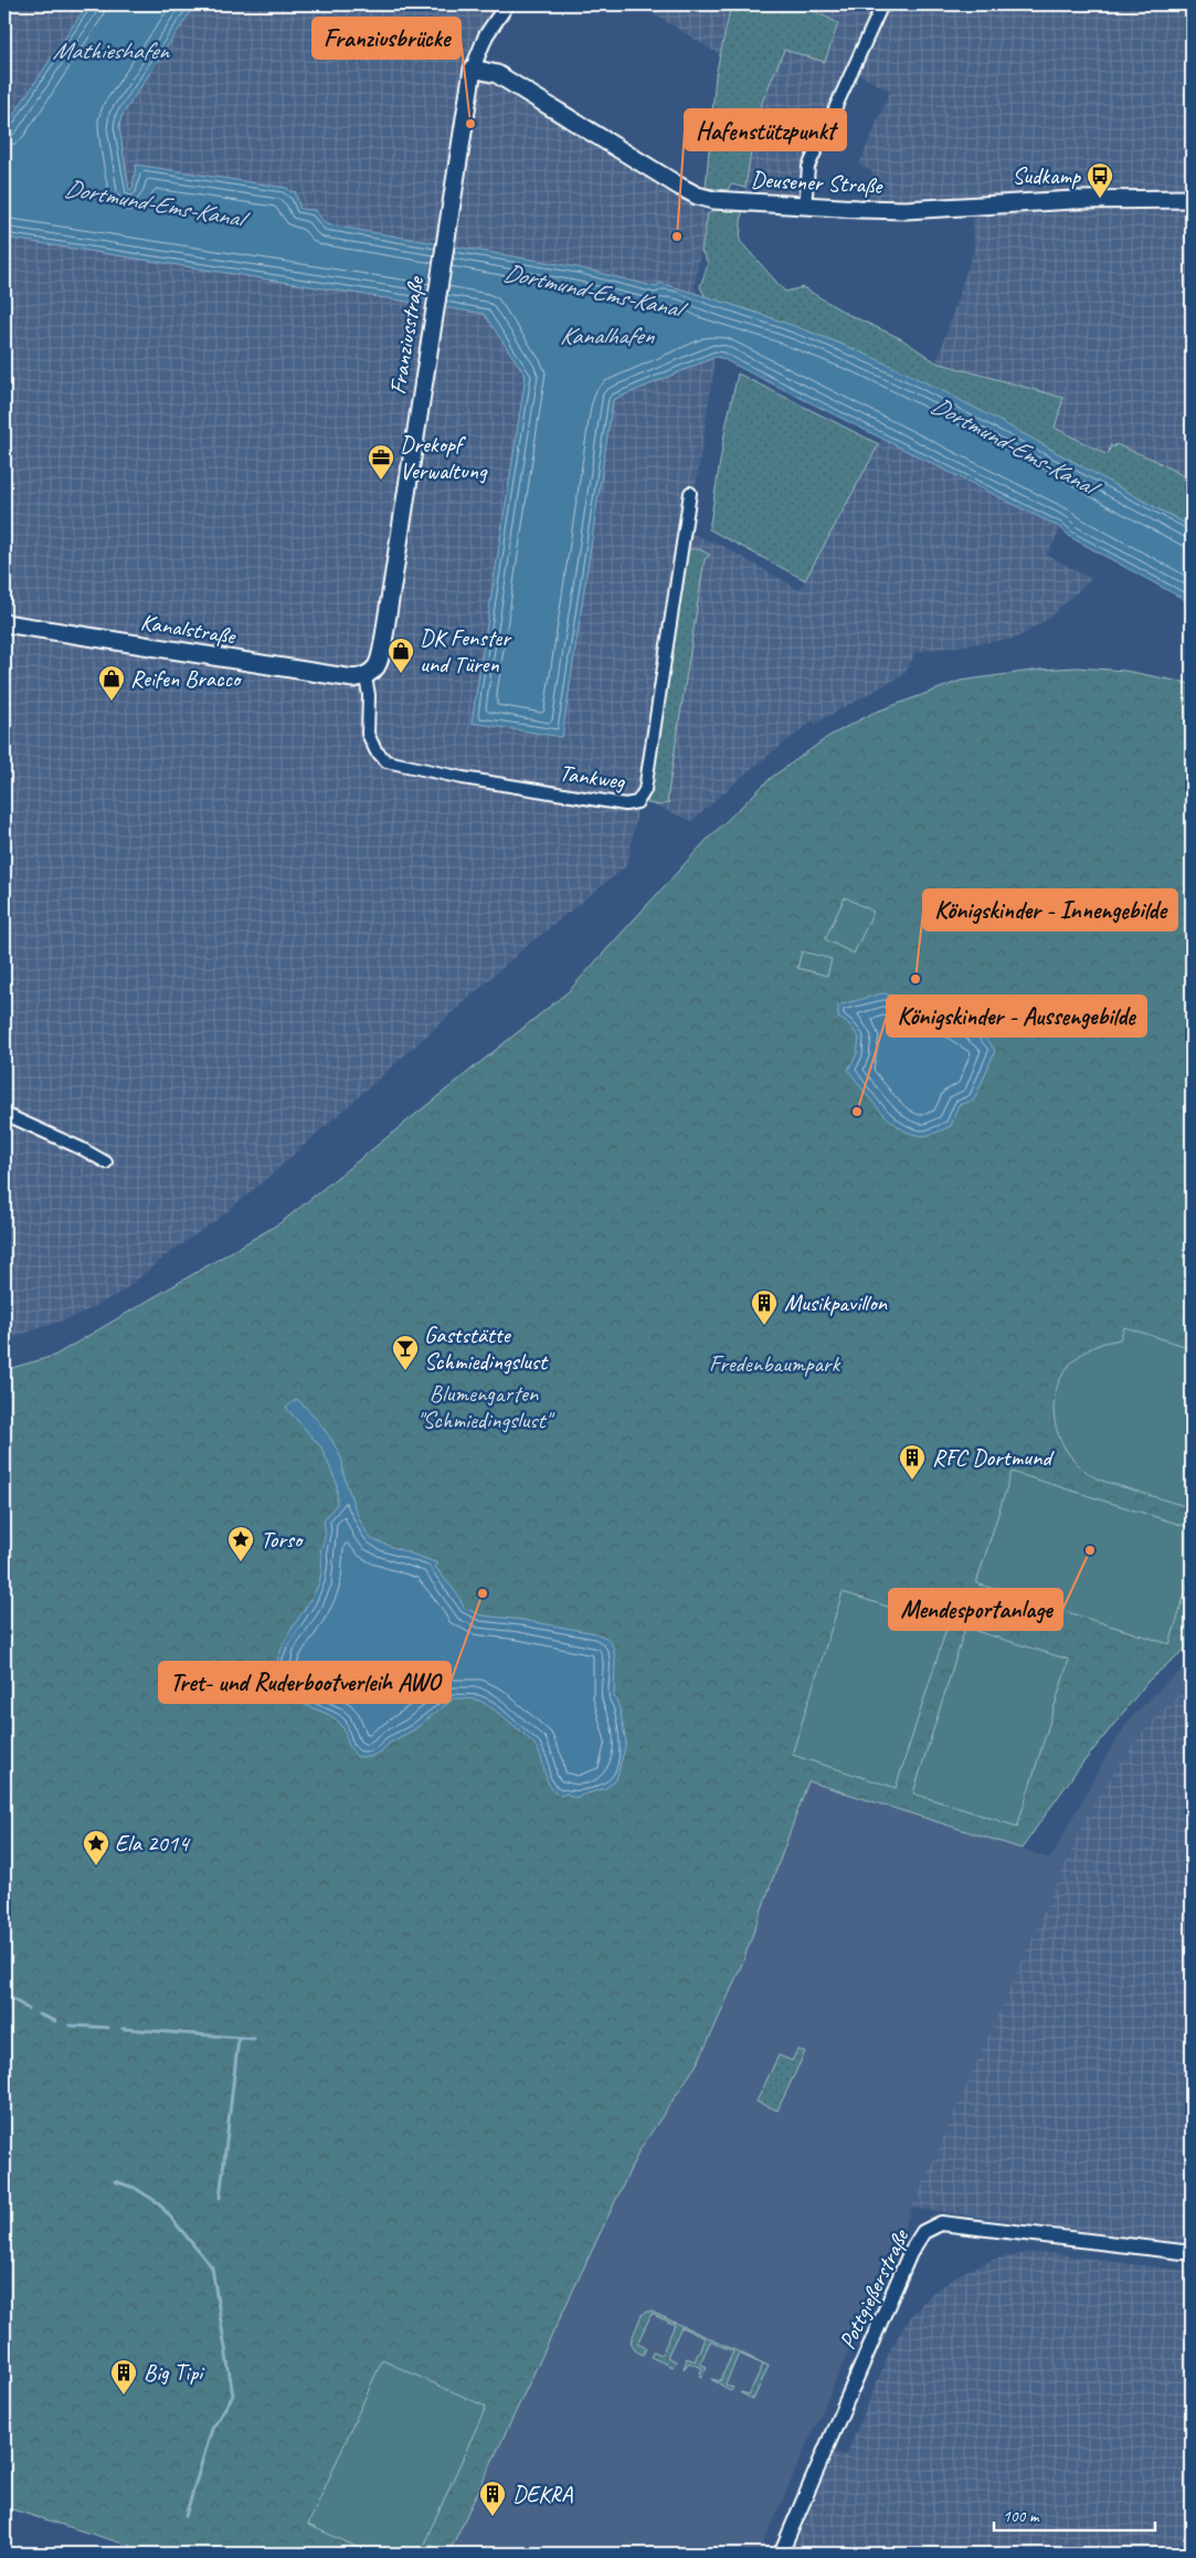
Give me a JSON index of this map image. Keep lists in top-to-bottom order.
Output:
{
  "streets": {
    "main road": ["Deusener Straße", "Franziusstraße", "Kanalstraße"],
    "street": ["Tankweg", "Pottgießerstraße"]
  },
  "crossings": [
    ["Deusener Straße", "Franziusstraße"],
    ["Franziusstraße", "Kanalstraße"],
    ["Franziusstraße", "Tankweg"],
    ["Kanalstraße", "Tankweg"]
  ],
  "water": ["Mathieshafen", "Dortmund-Ems-Kanal", "Kanalhafen"],
  "parks": ["Fredenbaumpark", "Blumengarten \"Schmiedingslust\""],
  "places": {
    "other": [
      "Franziusbrücke",
      "Hafenstützpunkt",
      "Königskinder - Innengebilde",
      "Königskinder - Aussengebilde",
      "Mendesportanlage",
      "Tret- und Ruderbootverleih AWO"
    ],
    "bus stop": ["Sudkamp"],
    "office": ["Drekopf Verwaltung"],
    "shop": ["DK Fenster und Türen", "Reifen Bracco"],
    "building": [
      "Musikpavillon",
      "RFC Dortmund",
      "Big Tipi",
      "DEKRA"
    ],
    "bar": ["Gaststätte Schmiedingslust"],
    "place": ["Torso", "Ela 2014"]
  },
  "scale_bar": "100 m"
}
